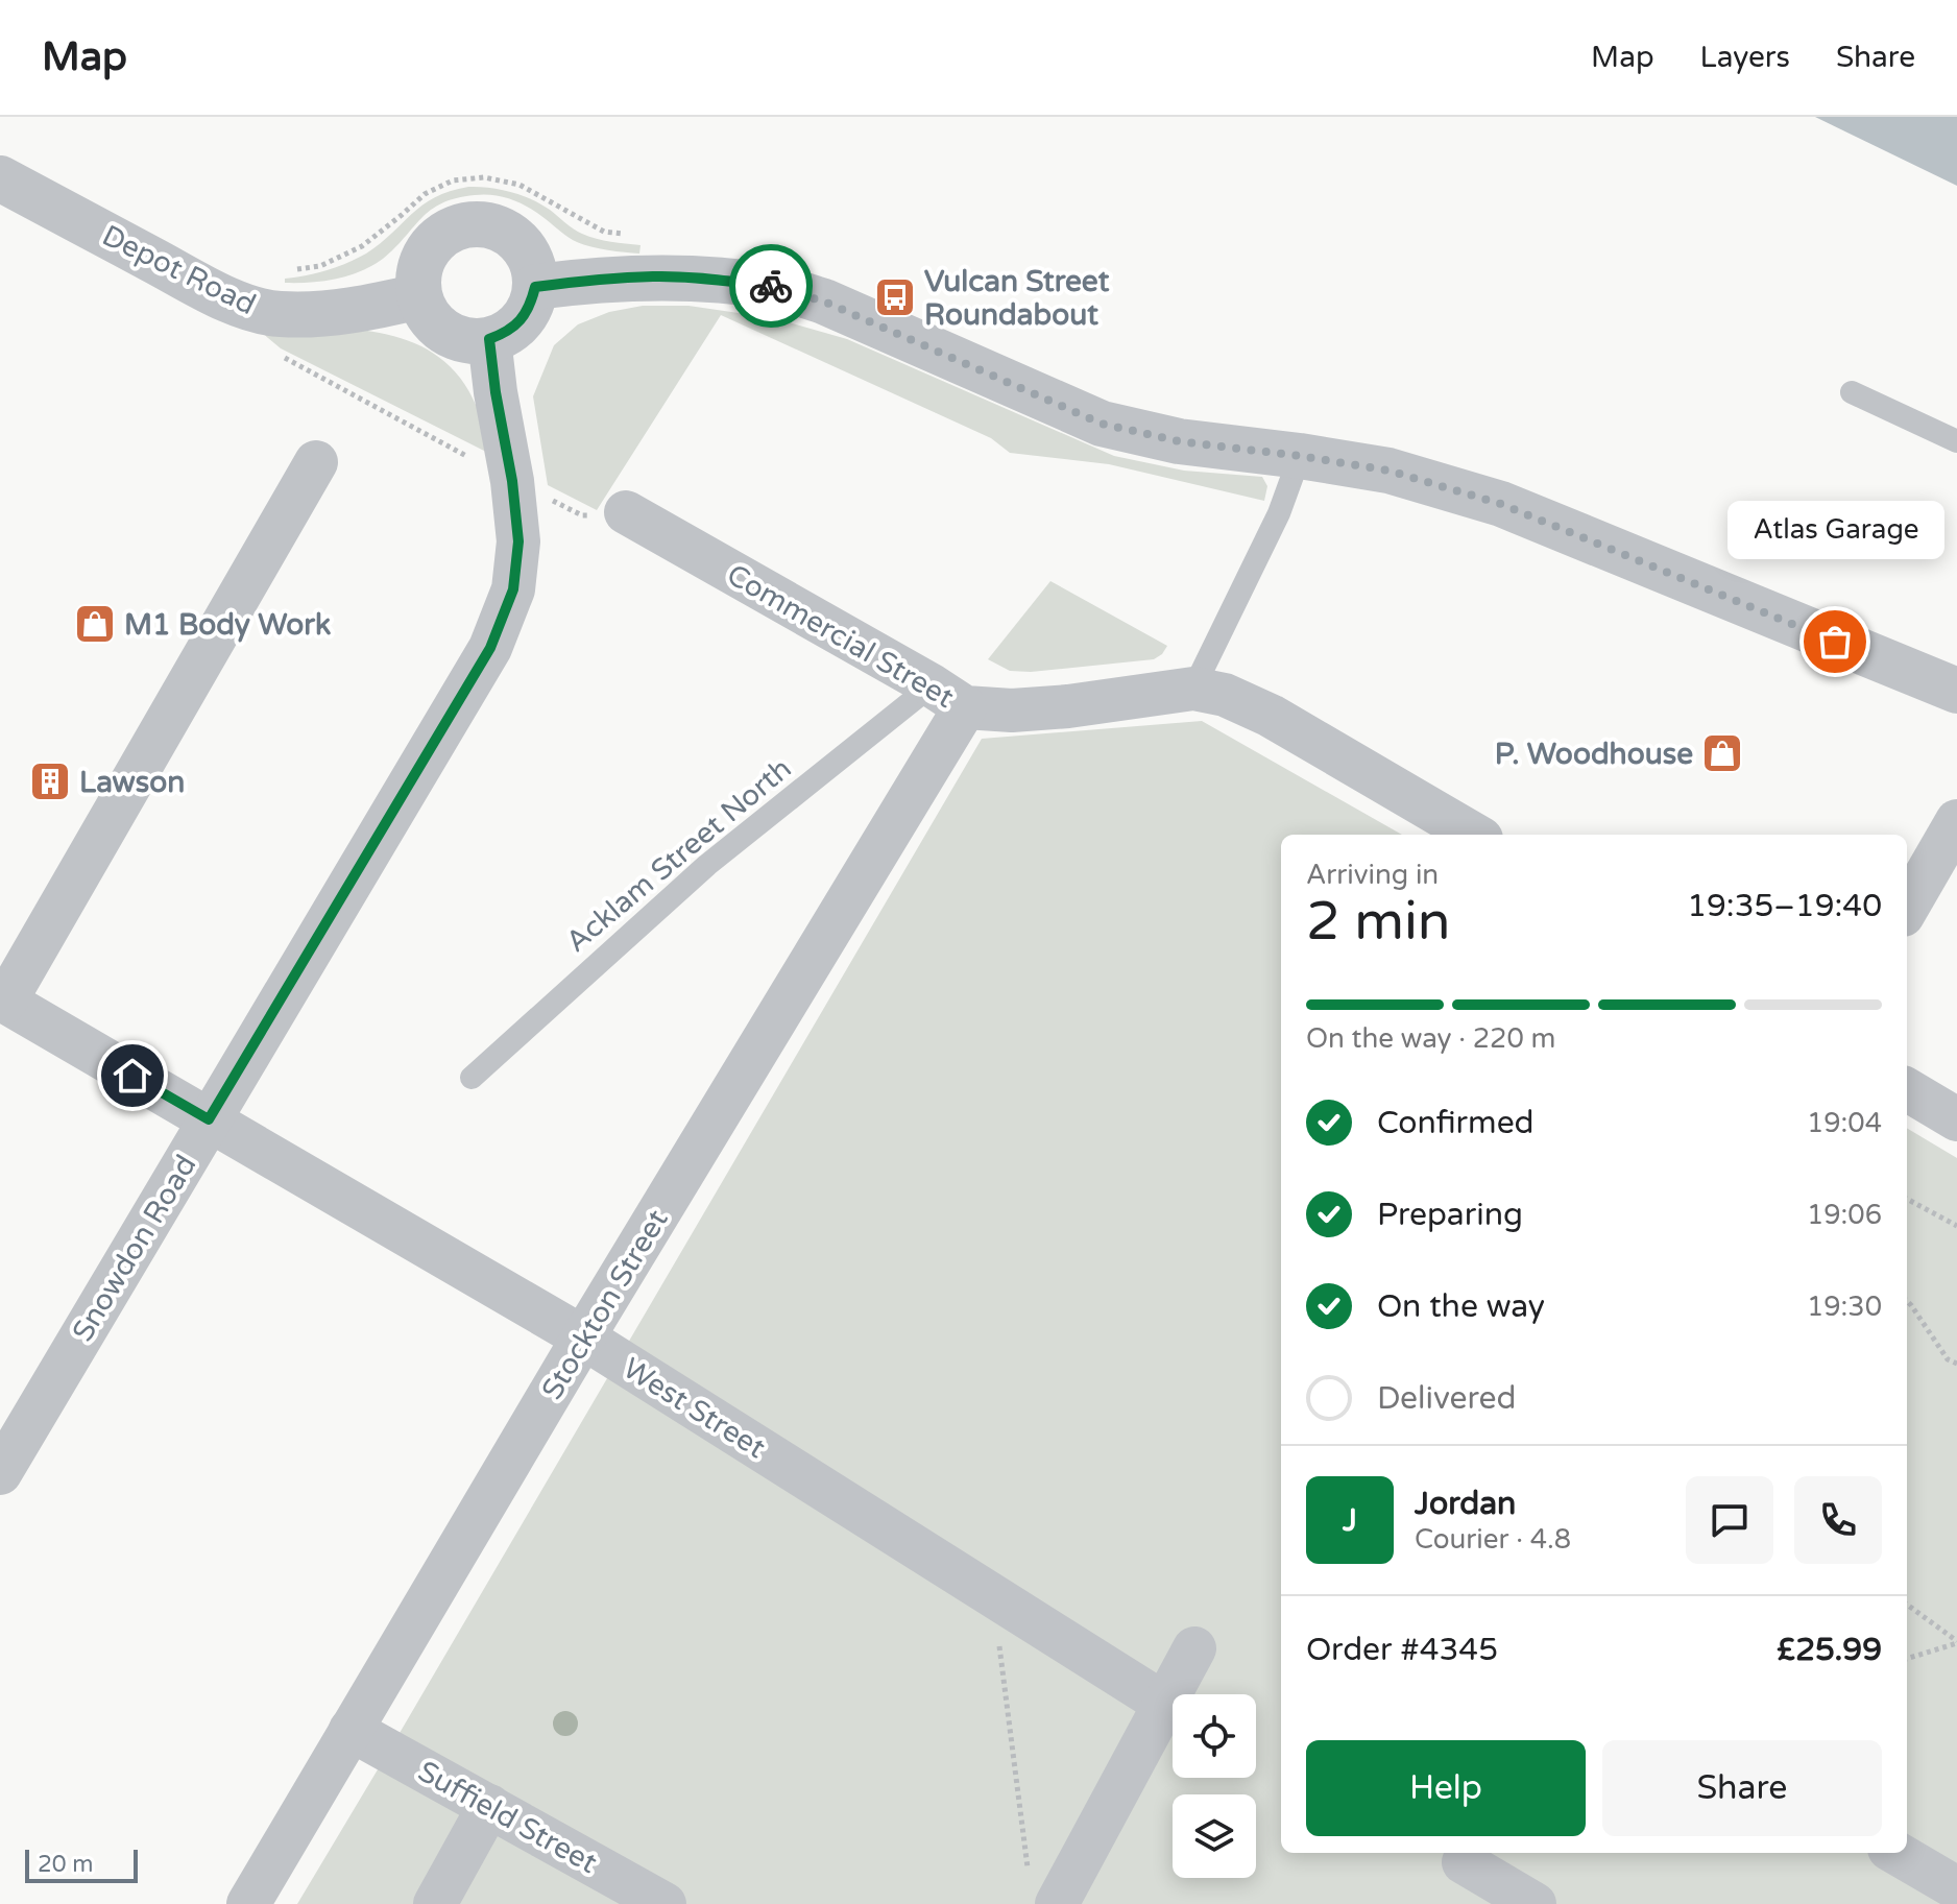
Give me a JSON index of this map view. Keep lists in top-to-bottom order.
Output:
{
  "streets": {
    "street": [
      "Depot Road",
      "Commercial Street",
      "Snowdon Road",
      "Stockton Street",
      "West Street",
      "Suffield Street"
    ],
    "lane": ["Acklam Street North"]
  },
  "crossings": [
    ["Depot Road", "Snowdon Road"],
    ["Commercial Street", "Acklam Street North"],
    ["Commercial Street", "Stockton Street"],
    ["Acklam Street North", "Stockton Street"],
    ["Snowdon Road", "West Street"],
    ["Stockton Street", "West Street"],
    ["Stockton Street", "Suffield Street"]
  ],
  "places": {
    "bus stop": ["Vulcan Street Roundabout"],
    "shop": ["M1 Body Work", "P. Woodhouse"],
    "other": ["Atlas Garage"],
    "building": ["Lawson"]
  },
  "scale_bar": "20 m",
  "page": {
    "header": "Map",
    "nav": ["Map", "Layers", "Share"],
    "bubble": "Atlas Garage",
    "heading": ["2 min", "Arriving in", "19:35–19:40"],
    "panel": [
      "Jordan",
      "Courier · 4.8",
      "Order #4345",
      "£25.99"
    ],
    "bar": "On the way · 220 m",
    "list": [
      ["Confirmed", "19:04"],
      ["Preparing", "19:06"],
      ["On the way", "19:30"],
      "Delivered"
    ],
    "round": "J",
    "buttons": ["Help", "Share"],
    "scale": "20 m"
  }
}
